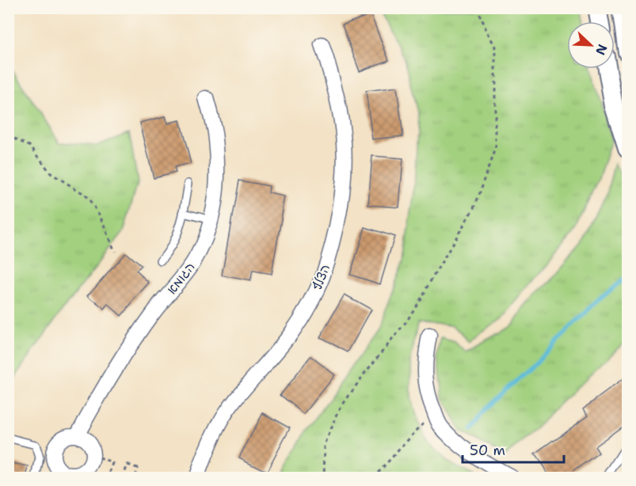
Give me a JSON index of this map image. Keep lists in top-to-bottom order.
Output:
{
  "streets": {
    "street": ["הצלף", "הגומא"]
  },
  "scale_bar": "50 m",
  "north": "bottom right"
}
